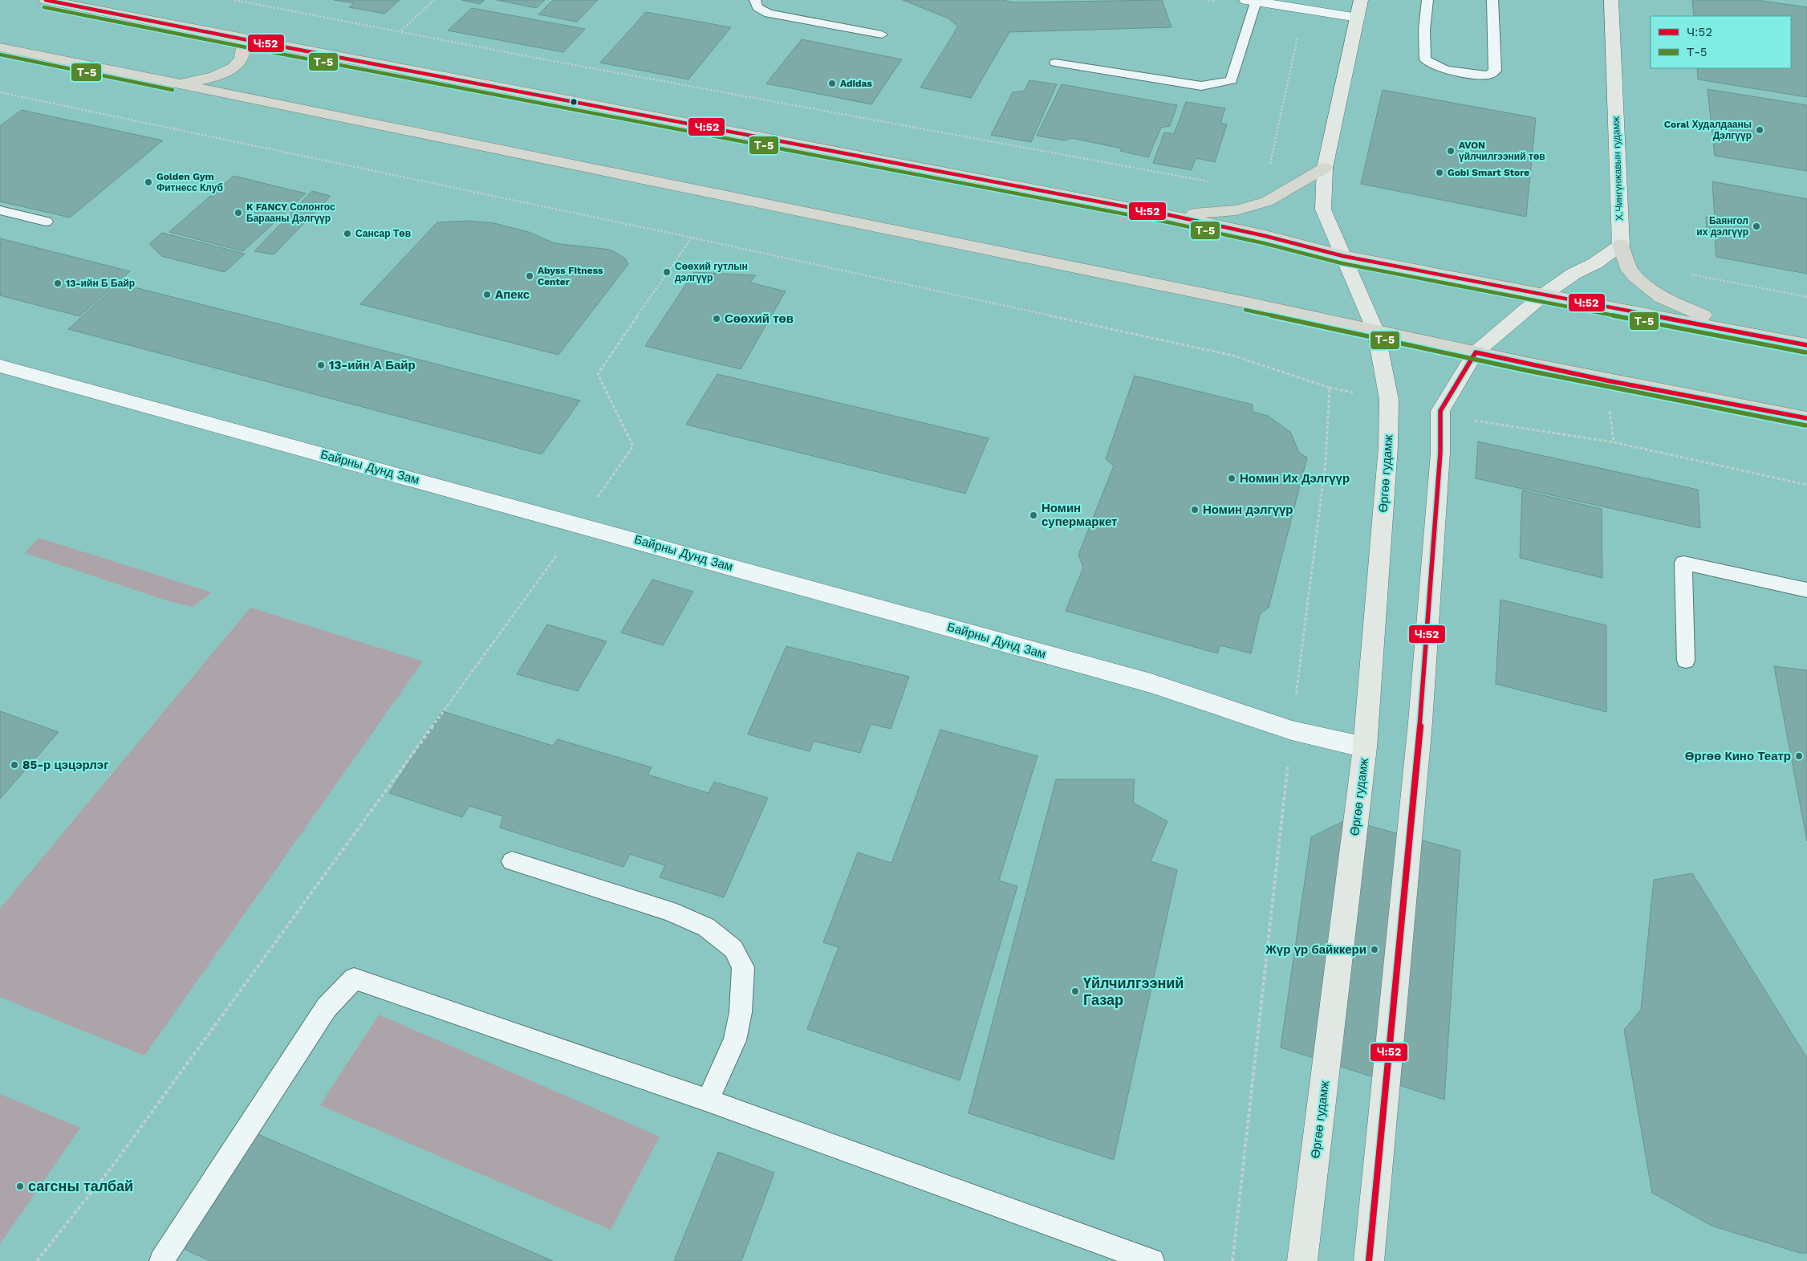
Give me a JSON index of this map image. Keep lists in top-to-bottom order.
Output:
{
  "streets": {
    "street": ["Х.Чингүнжавын гудамж", "Байрны Дунд Зам", "Өргөө гудамж"]
  },
  "crossings": [
    ["Байрны Дунд Зам", "Өргөө гудамж"]
  ],
  "places": [
    "Adidas",
    "Coral Худалдааны Дэлгүүр",
    "AVON үйлчилгээний төв",
    "Gobi Smart Store",
    "Golden Gym Фитнесс Клуб",
    "K FANCY Солонгос Барааны Дэлгүүр",
    "Баянгол их дэлгүүр",
    "Сансар Төв",
    "Сөөхий гутлын дэлгүүр",
    "Abyss Fitness Center",
    "13-ийн Б Байр",
    "Aпекс",
    "Сөөхий төв",
    "13-ийн А Байр",
    "Номин Их Дэлгүүр",
    "Номин дэлгүүр",
    "Номин супермаркет",
    "Өргөө Кино Театр",
    "85-р цэцэрлэг",
    "Жүр үр байккери",
    "Үйлчилгээний Газар",
    "сагсны талбай"
  ],
  "lines": ["transit line Ч:52", "transit line Т-5"],
  "legend": ["Ч:52", "Т-5"]
}
